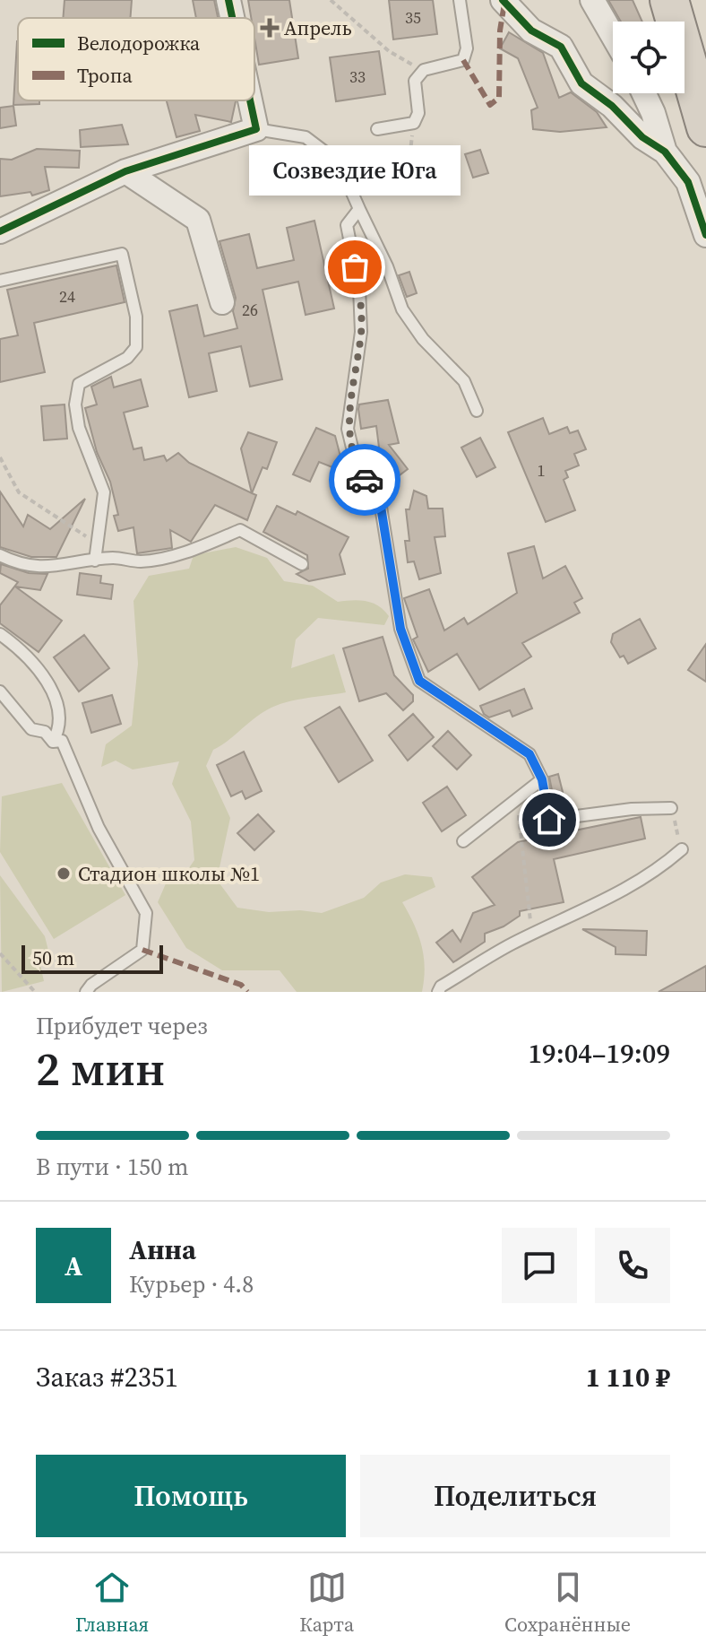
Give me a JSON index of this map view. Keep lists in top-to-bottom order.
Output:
{
  "places": {
    "health": ["Апрель"],
    "other": ["Созвездие Юга", "Стадион школы №1"]
  },
  "house_numbers": [
    "35",
    "33",
    "24",
    "26",
    "1"
  ],
  "legend": ["Велодорожка", "Тропа"],
  "scale_bar": "50 m",
  "page": {
    "bubble": "Созвездие Юга",
    "scale": "50 m",
    "heading": ["2 мин", "Прибудет через", "19:04–19:09"],
    "panel": [
      "Анна",
      "Курьер · 4.8",
      "Заказ #2351",
      "1 110 ₽"
    ],
    "bar": "В пути · 150 m",
    "round": "А",
    "buttons": ["Помощь", "Поделиться"],
    "tabs": ["Главная", "Карта", "Сохранённые"]
  }
}
